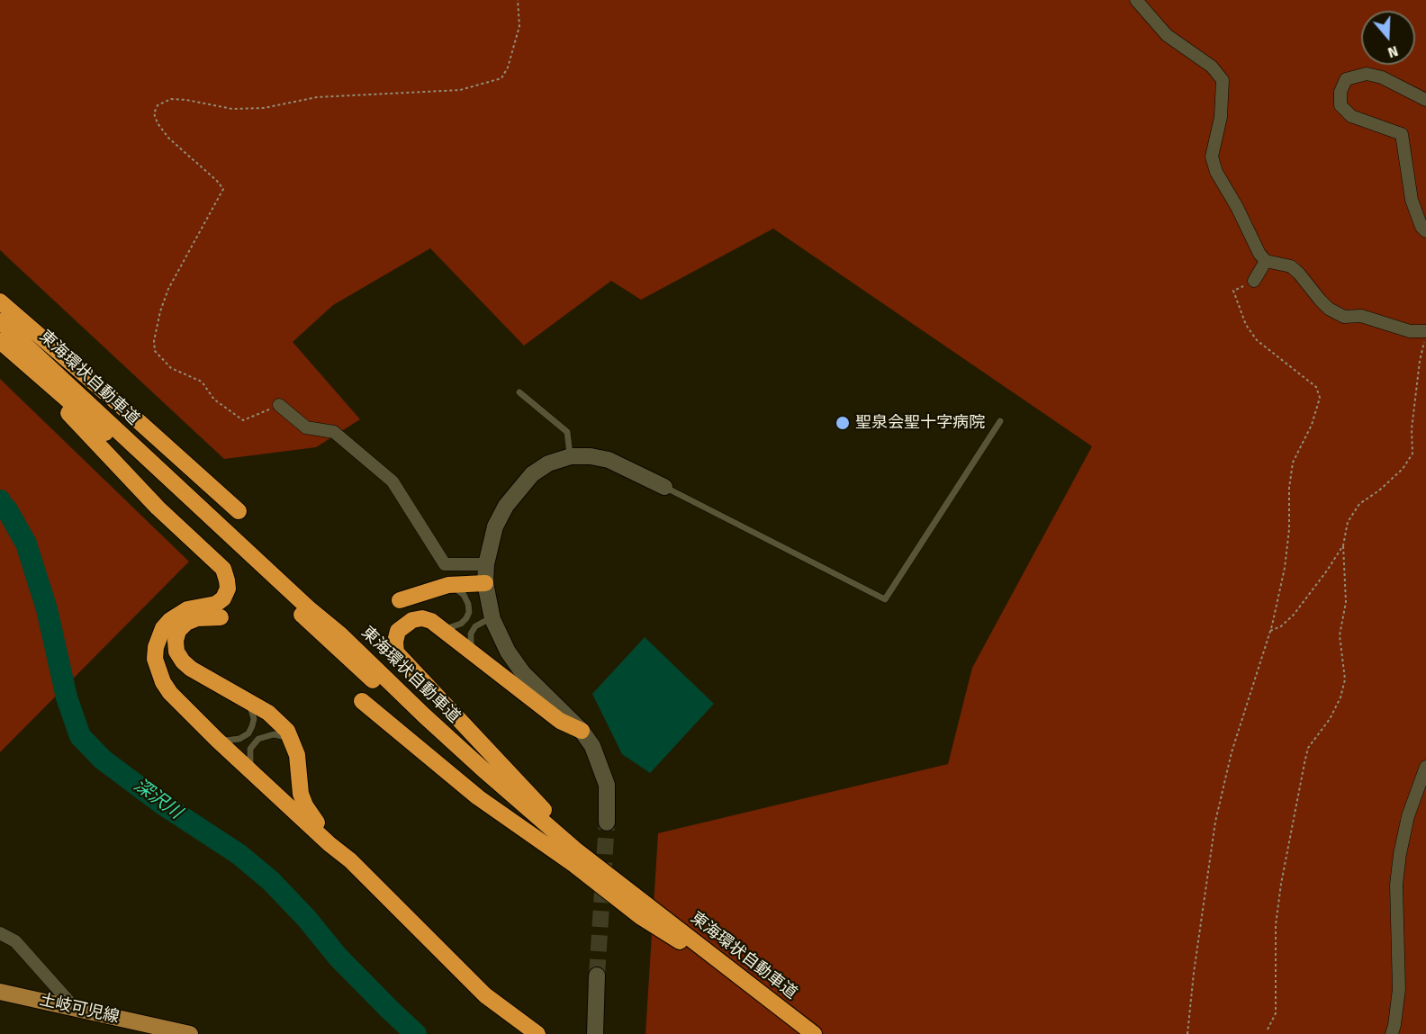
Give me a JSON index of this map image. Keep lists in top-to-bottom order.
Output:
{
  "streets": {
    "highway": ["東海環状自動車道"],
    "main road": ["土岐可児線"]
  },
  "water": ["深沢川"],
  "places": ["聖泉会聖十字病院"],
  "north": "bottom"
}
